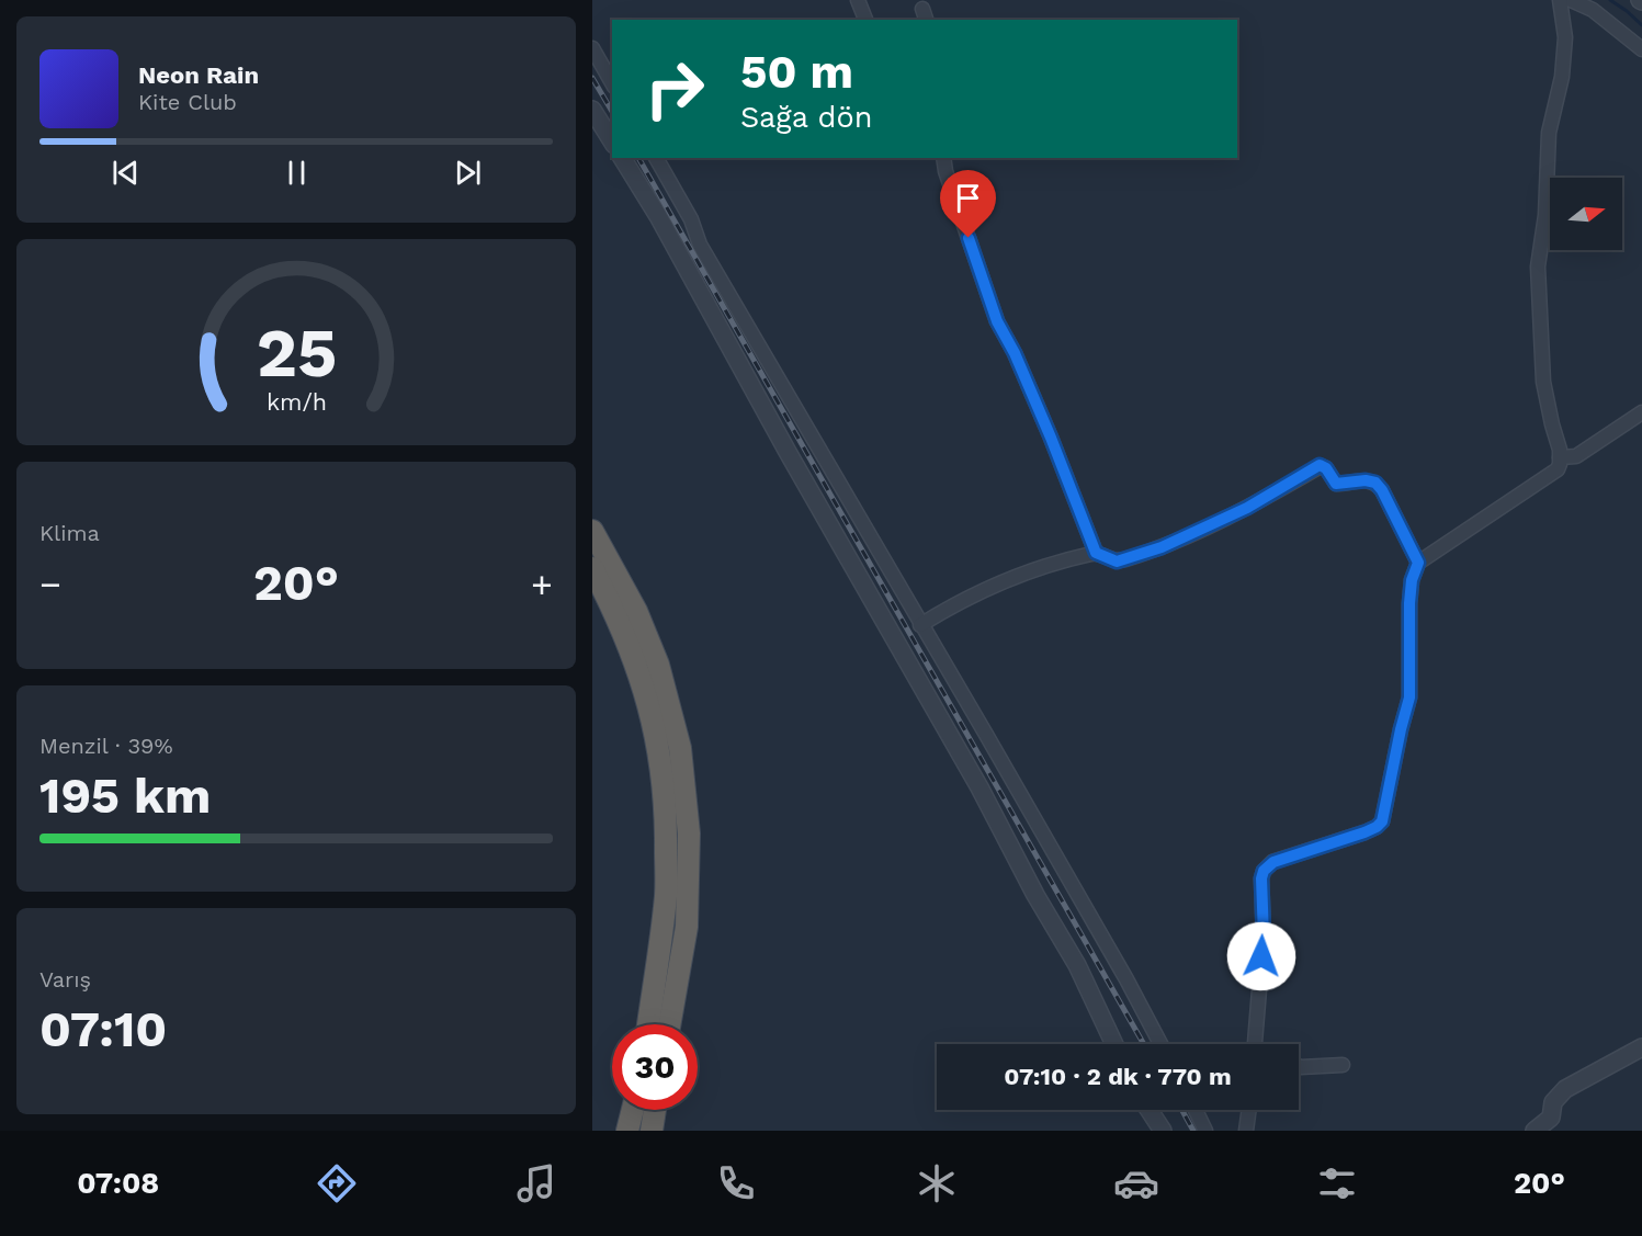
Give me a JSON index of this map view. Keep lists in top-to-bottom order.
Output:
{
  "north": "right",
  "page": {
    "turn": ["50 m", "Sağa dön"],
    "song": ["Neon Rain", "Kite Club"],
    "tile": [
      "Klima",
      ["Menzil · 39%", "195 km"],
      ["Varış", "07:10"]
    ],
    "heat": ["−", "20°", "+"],
    "limit": "30",
    "trip": "07:10 · 2 dk · 770 m",
    "tabs": ["07:08", "20°"],
    "gauge": ["25", "km/h"]
  }
}
